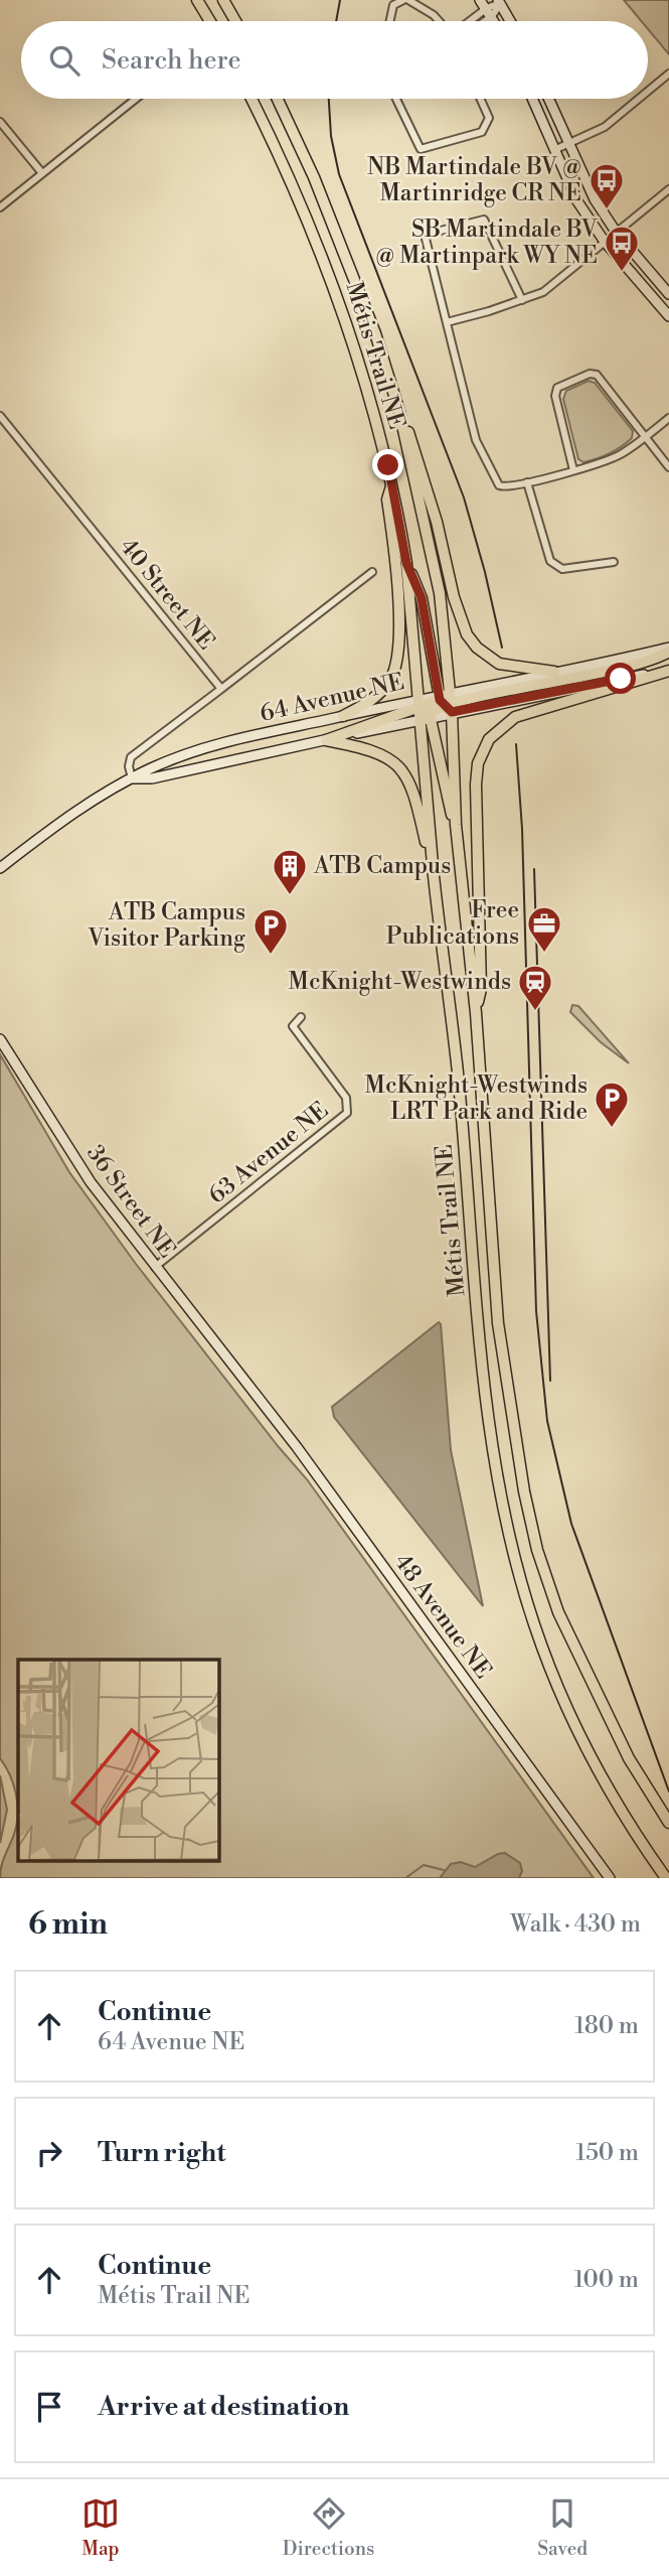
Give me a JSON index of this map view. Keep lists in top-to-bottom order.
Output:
{
  "streets": {
    "main road": ["Métis Trail NE"],
    "street": [
      "40 Street NE",
      "64 Avenue NE",
      "63 Avenue NE",
      "36 Street NE",
      "48 Avenue NE"
    ]
  },
  "crossings": [
    ["Métis Trail NE", "64 Avenue NE"],
    ["63 Avenue NE", "36 Street NE"],
    ["36 Street NE", "48 Avenue NE"]
  ],
  "places": {
    "bus stop": ["NB Martindale BV @ Martinridge CR NE", "SB Martindale BV @ Martinpark WY NE"],
    "building": ["ATB Campus"],
    "office": ["Free Publications"],
    "parking": ["ATB Campus Visitor Parking", "McKnight-Westwinds LRT Park and Ride"],
    "station": ["McKnight-Westwinds"]
  },
  "page": {
    "search": "Search here",
    "heading": ["6 min", "Walk · 430 m"],
    "list": [
      ["Continue", "64 Avenue NE", "180 m"],
      ["Turn right", "150 m"],
      ["Continue", "Métis Trail NE", "100 m"],
      "Arrive at destination"
    ],
    "nav": ["Map", "Directions", "Saved"]
  }
}
